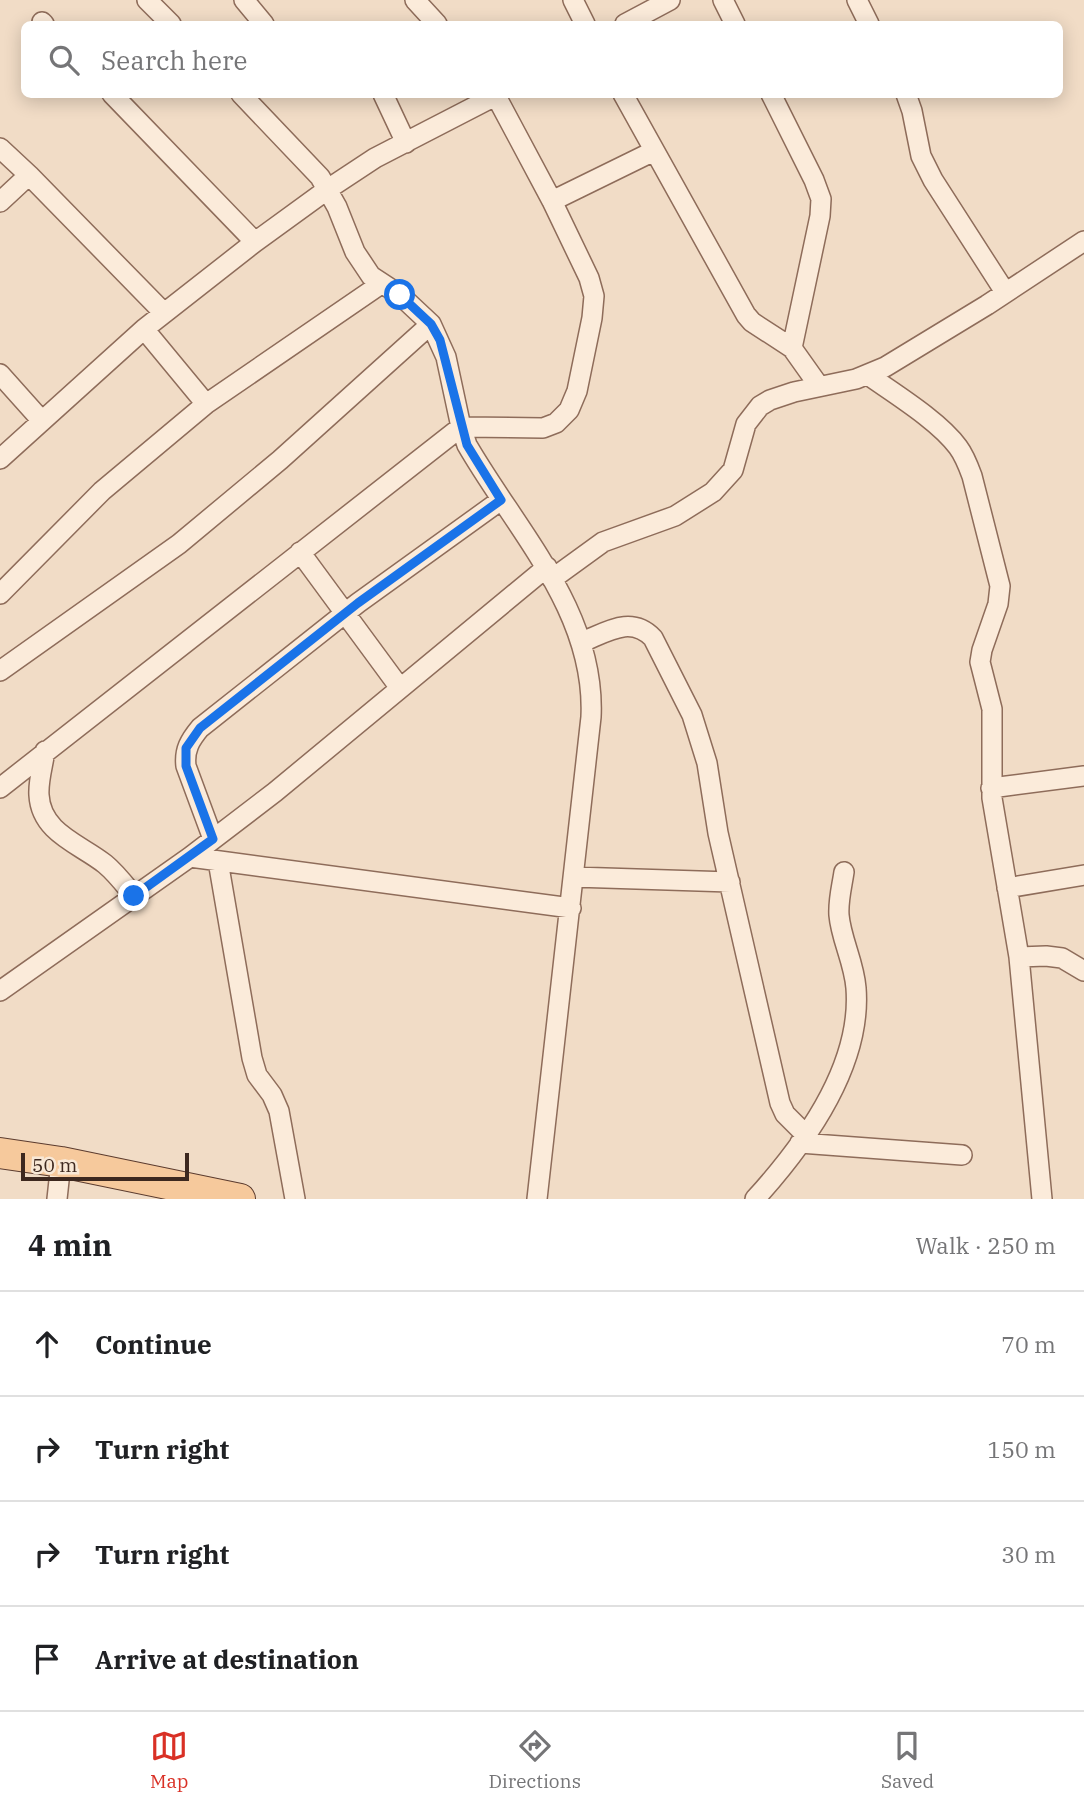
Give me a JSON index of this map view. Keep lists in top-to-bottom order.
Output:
{
  "scale_bar": "50 m",
  "page": {
    "search": "Search here",
    "scale": "50 m",
    "heading": ["4 min", "Walk · 250 m"],
    "list": [
      ["Continue", "70 m"],
      ["Turn right", "150 m"],
      ["Turn right", "30 m"],
      "Arrive at destination"
    ],
    "nav": ["Map", "Directions", "Saved"]
  }
}
